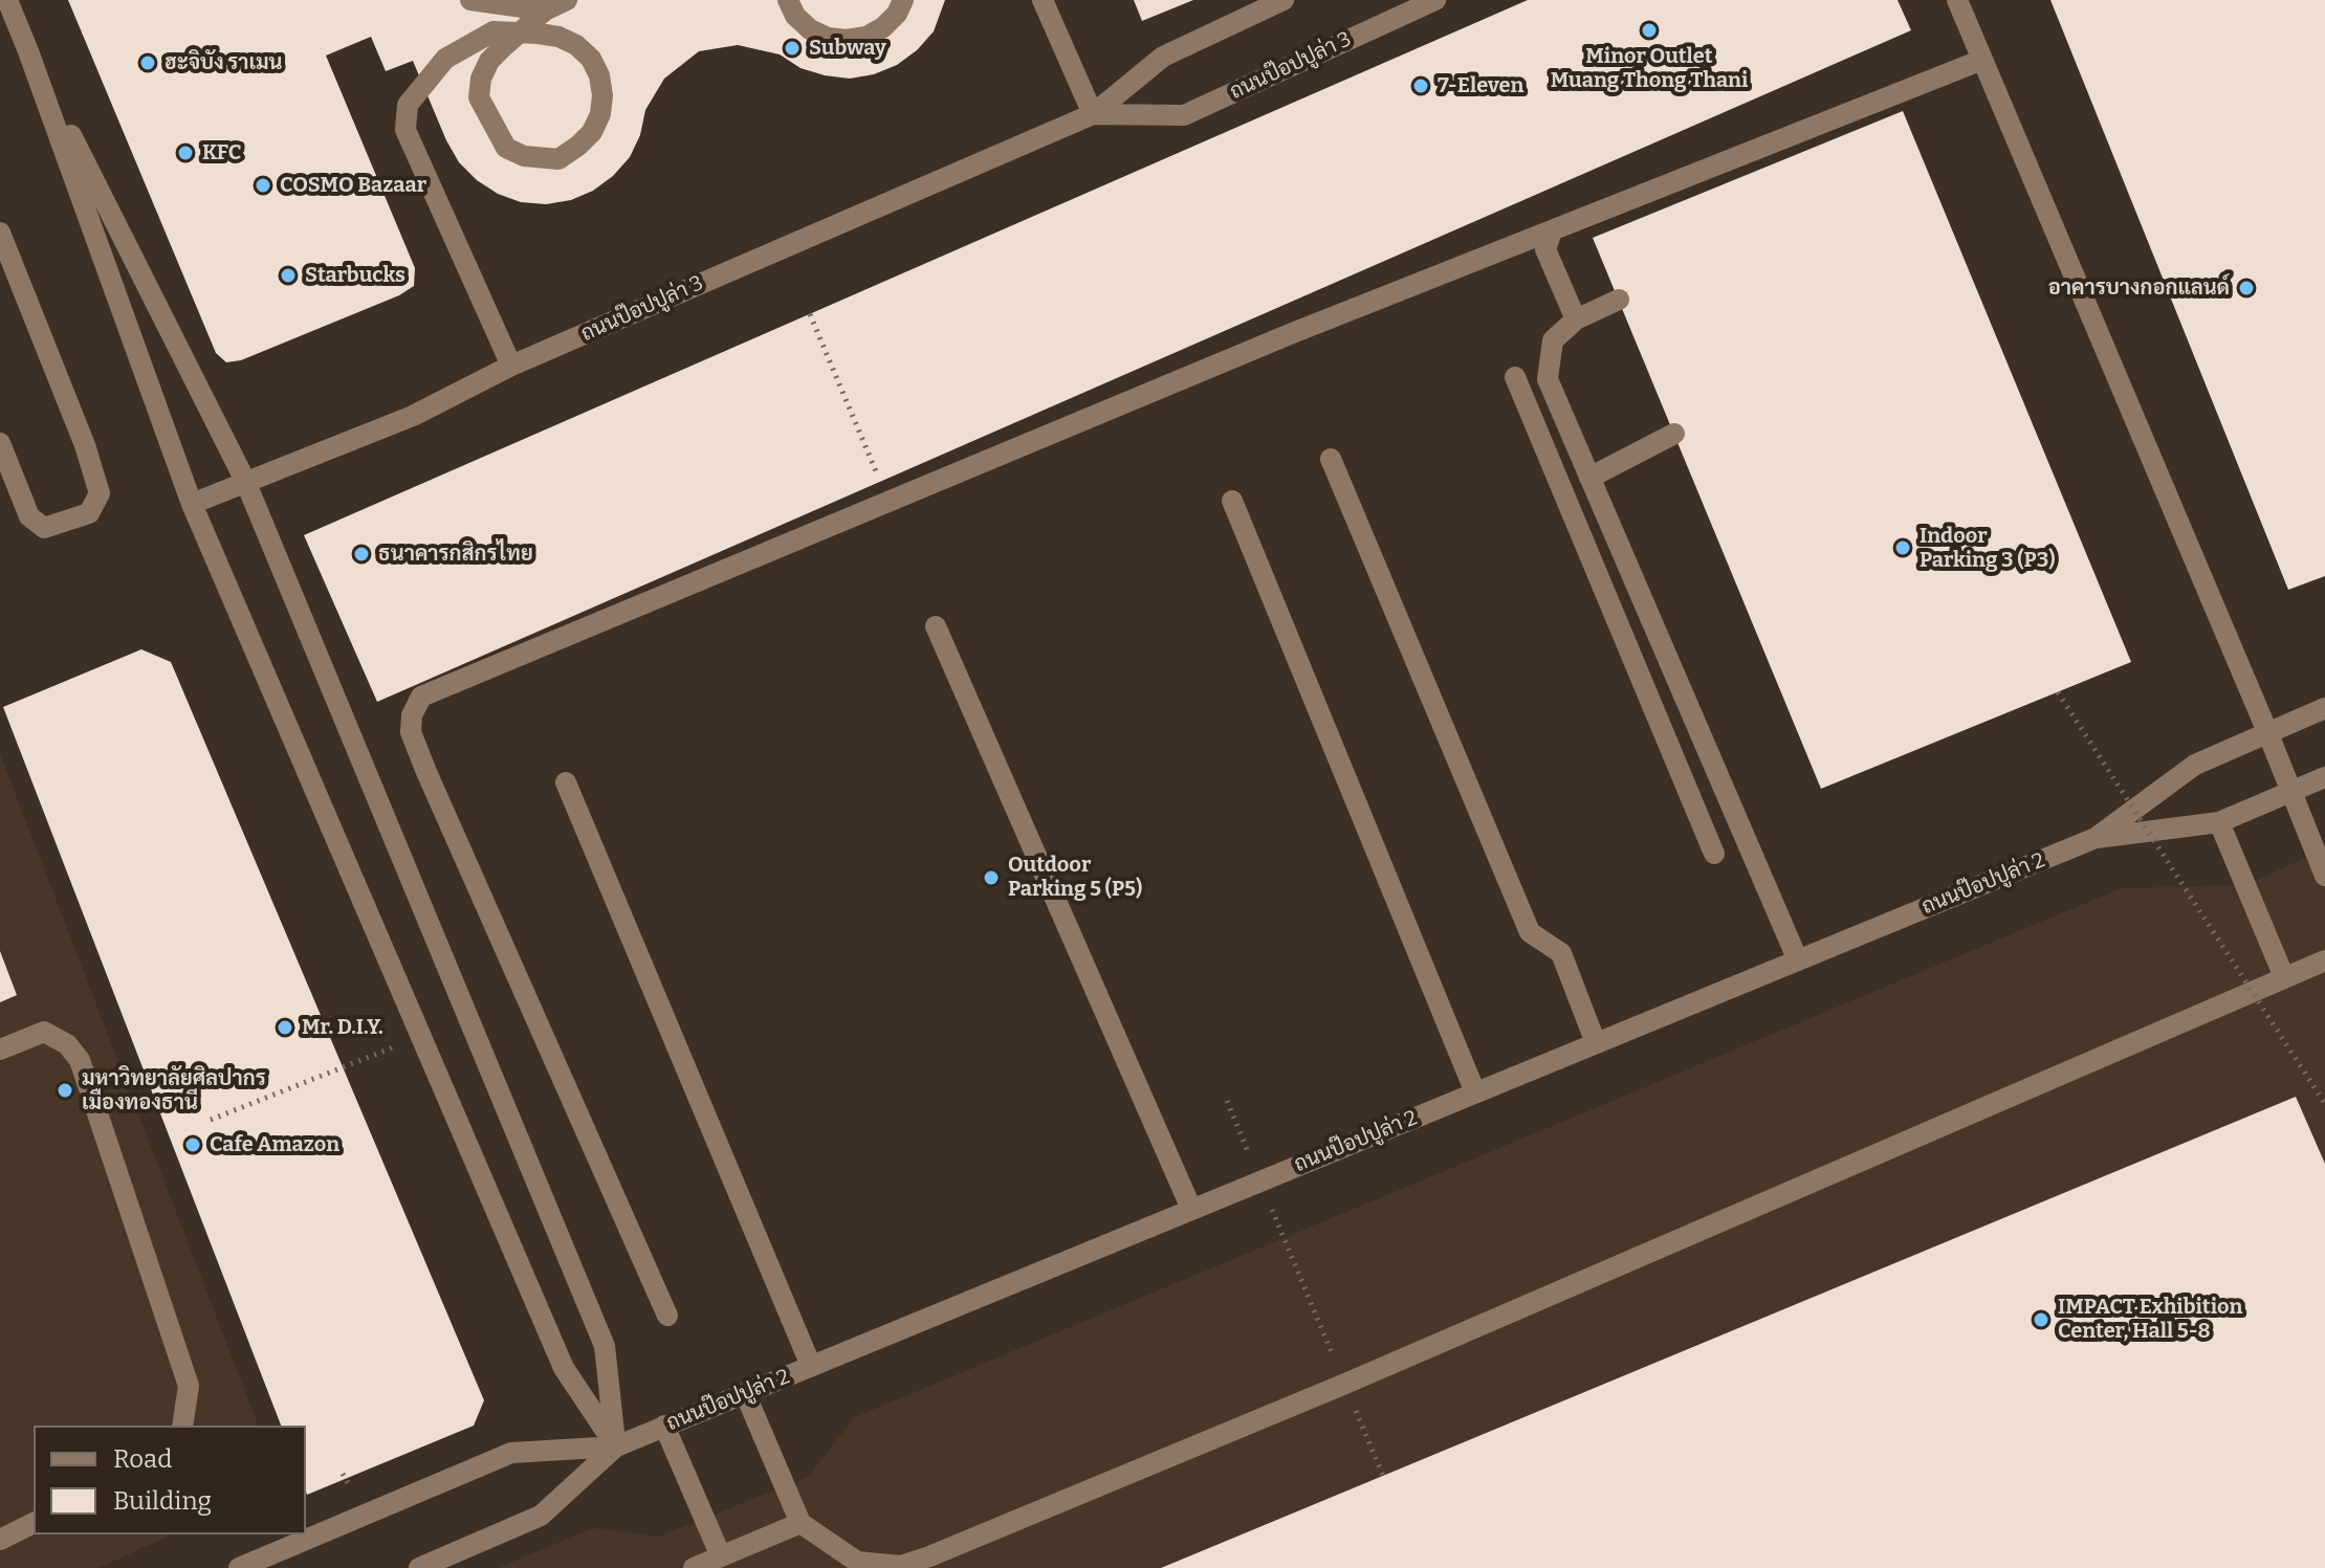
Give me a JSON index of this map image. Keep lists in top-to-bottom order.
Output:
{
  "streets": {
    "street": ["ถนนป๊อปปูล่า 3", "ถนนป๊อปปูล่า 2"]
  },
  "places": [
    "Minor Outlet Muang Thong Thani",
    "Subway",
    "ฮะจิบัง ราเมน",
    "7-Eleven",
    "KFC",
    "COSMO Bazaar",
    "Starbucks",
    "อาคารบางกอกแลนด์",
    "Indoor Parking 3 (P3)",
    "ธนาคารกสิกรไทย",
    "Outdoor Parking 5 (P5)",
    "Mr. D.I.Y.",
    "มหาวิทยาลัยศิลปากร เมืองทองธานี",
    "Cafe Amazon",
    "IMPACT Exhibition Center, Hall 5-8"
  ],
  "legend": ["Road", "Building"]
}
